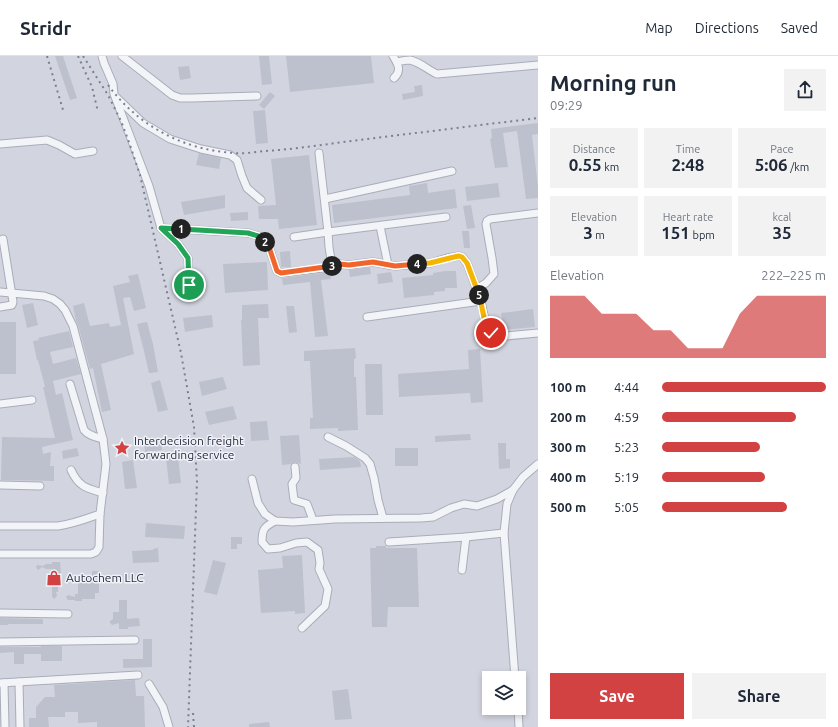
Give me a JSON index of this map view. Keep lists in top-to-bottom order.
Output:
{
  "places": {
    "place": ["Interdecision freight forwarding service"],
    "shop": ["Autochem LLC"]
  },
  "page": {
    "header": "Stridr",
    "nav": ["Map", "Directions", "Saved"],
    "heading": ["Morning run", "09:29"],
    "stats": [
      ["Distance", "0.55 km"],
      ["Time", "2:48"],
      ["Pace", "5:06 /km"],
      ["Elevation", "3 m"],
      ["Heart rate", "151 bpm"],
      ["kcal", "35"]
    ],
    "pins": [
      "1",
      "2",
      "4",
      "3",
      "5"
    ],
    "chart": ["Elevation", "222–225 m"],
    "list": [
      {
        "name": "100 m",
        "note": "4:44"
      },
      {
        "name": "200 m",
        "note": "4:59"
      },
      {
        "name": "300 m",
        "note": "5:23"
      },
      {
        "name": "400 m",
        "note": "5:19"
      },
      {
        "name": "500 m",
        "note": "5:05"
      }
    ],
    "buttons": ["Save", "Share"]
  }
}
